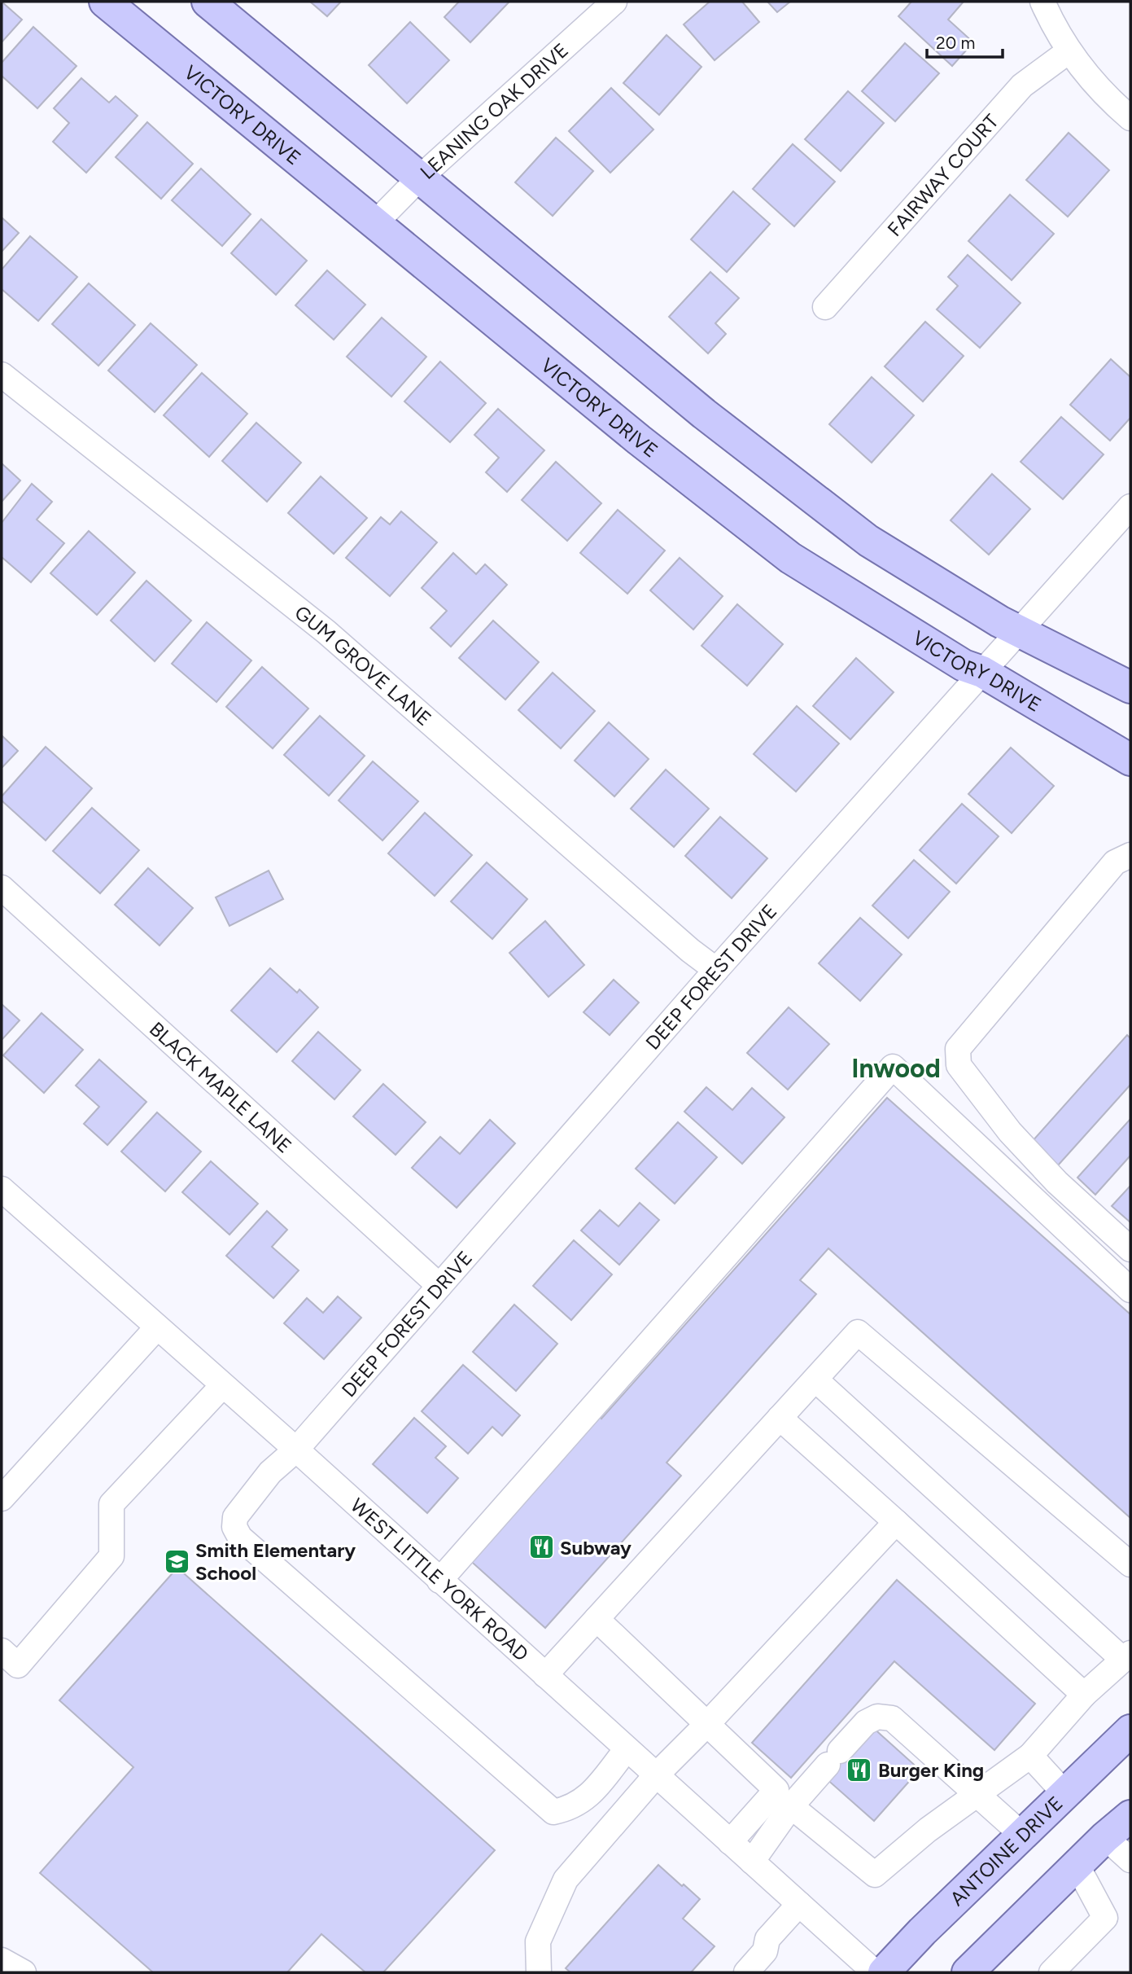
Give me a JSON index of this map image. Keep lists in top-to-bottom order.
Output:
{
  "streets": {
    "main road": ["VICTORY DRIVE", "ANTOINE DRIVE"],
    "street": [
      "LEANING OAK DRIVE",
      "FAIRWAY COURT",
      "GUM GROVE LANE",
      "DEEP FOREST DRIVE",
      "BLACK MAPLE LANE",
      "WEST LITTLE YORK ROAD"
    ]
  },
  "crossings": [
    ["LEANING OAK DRIVE", "VICTORY DRIVE"],
    ["VICTORY DRIVE", "DEEP FOREST DRIVE"],
    ["GUM GROVE LANE", "DEEP FOREST DRIVE"],
    ["DEEP FOREST DRIVE", "BLACK MAPLE LANE"],
    ["DEEP FOREST DRIVE", "WEST LITTLE YORK ROAD"]
  ],
  "districts": ["Inwood"],
  "places": {
    "restaurant": ["Subway", "Burger King"],
    "school or university": ["Smith Elementary School"]
  },
  "scale_bar": "20 m"
}
